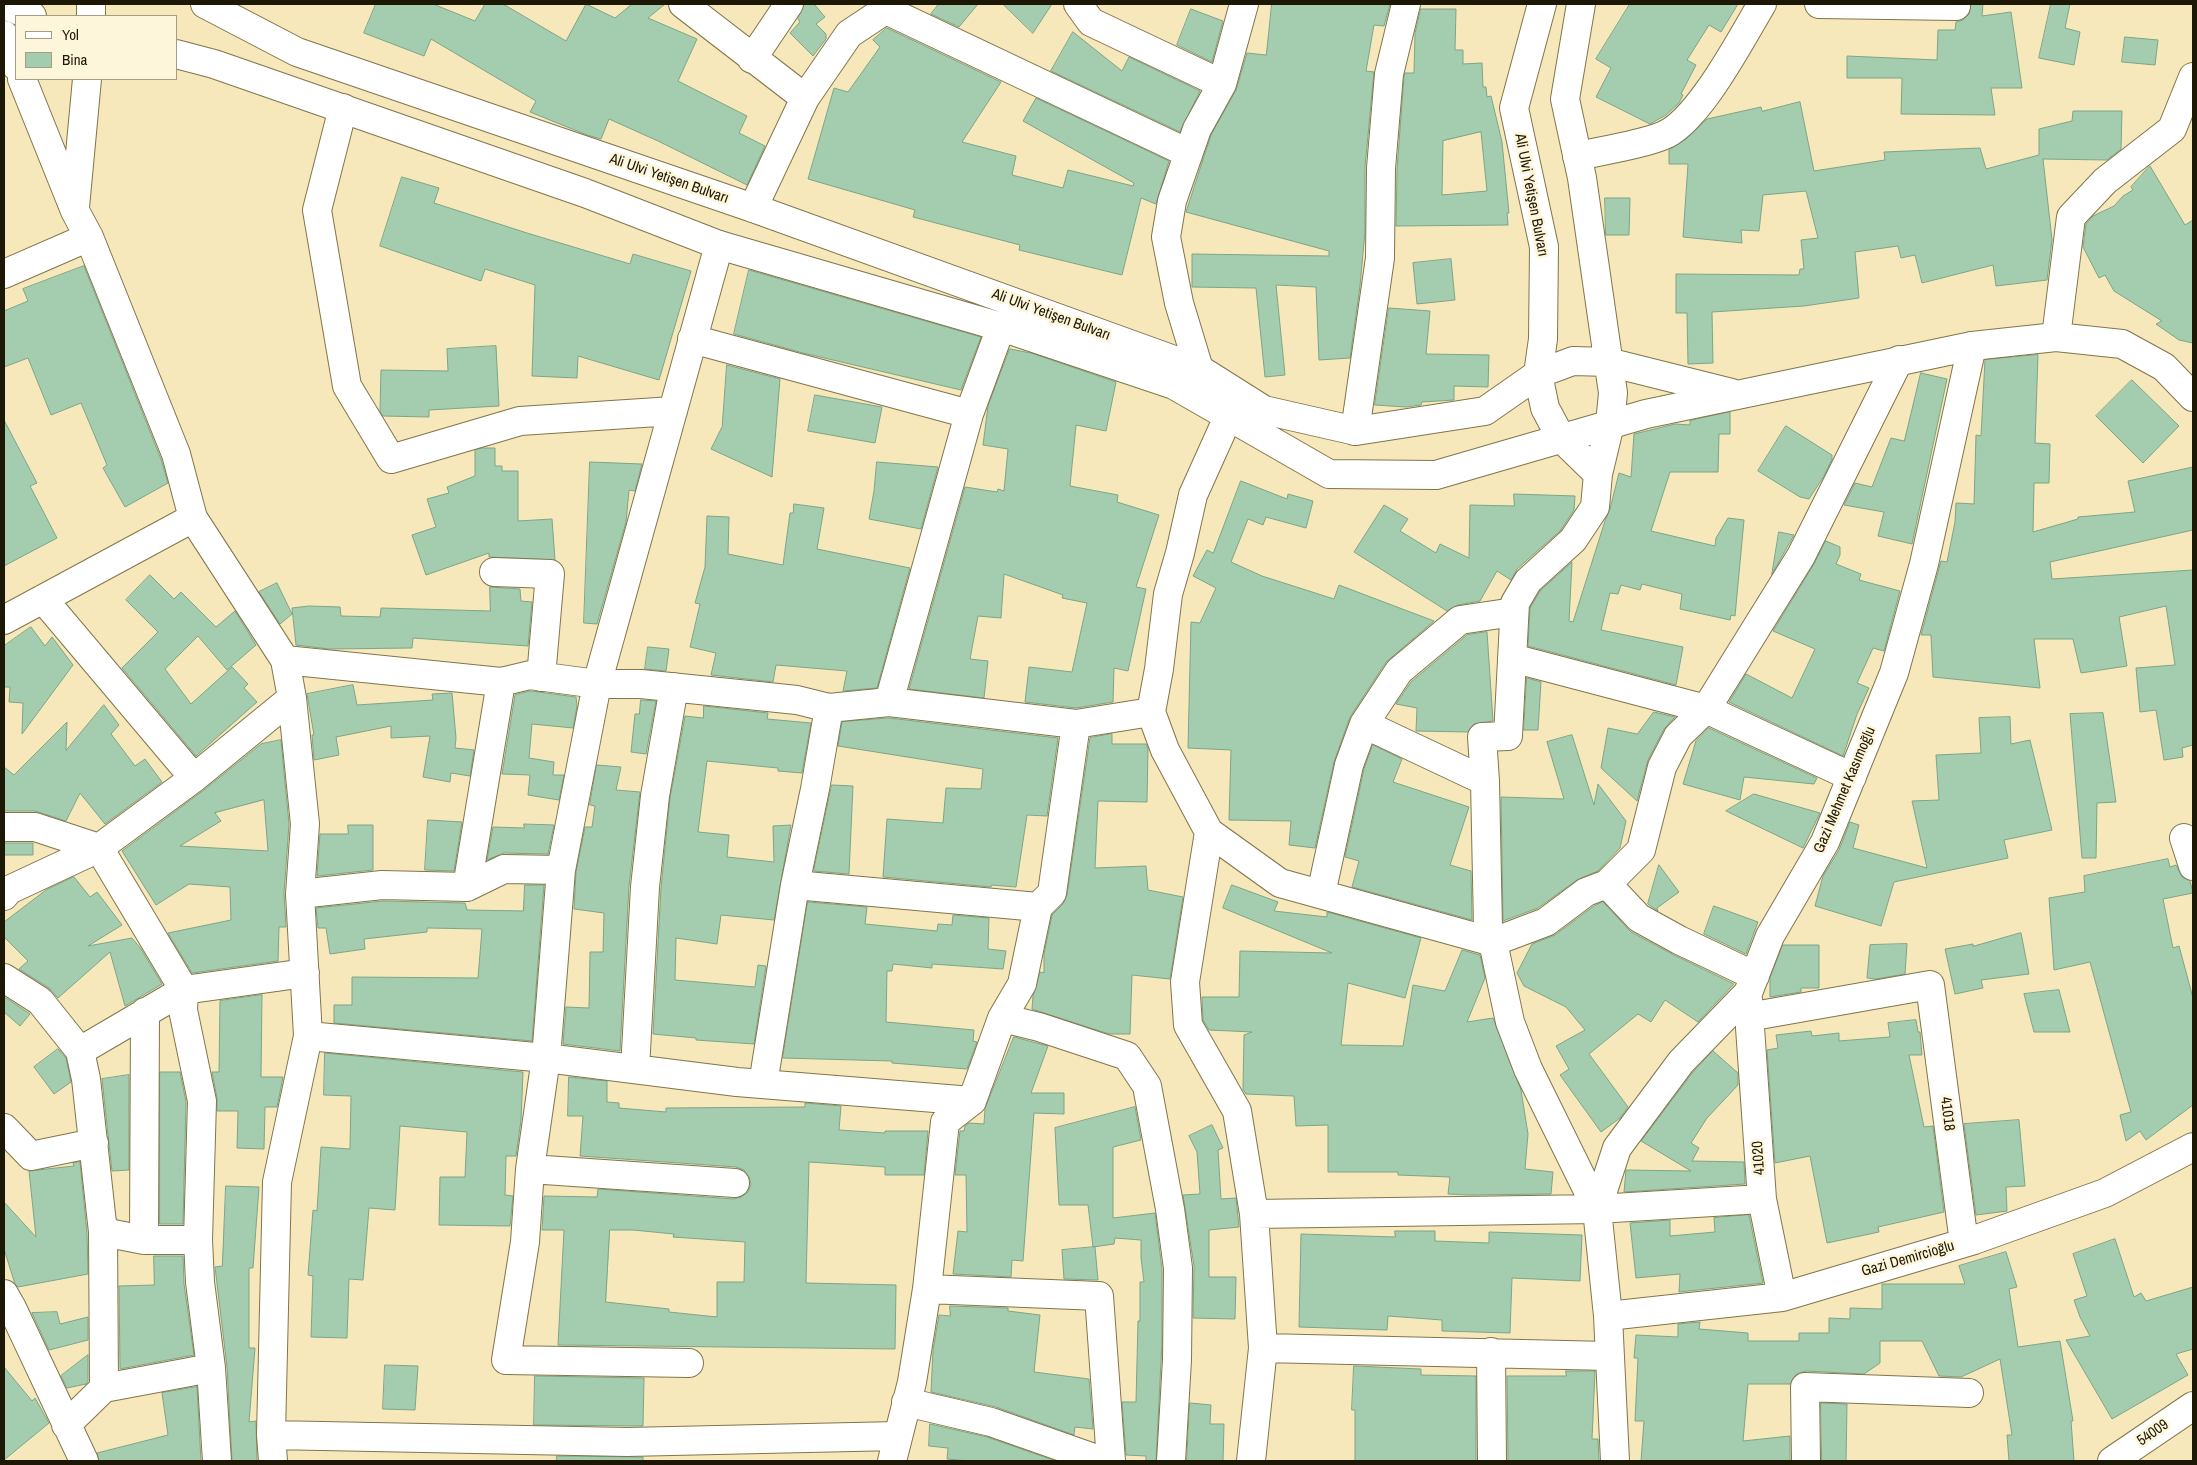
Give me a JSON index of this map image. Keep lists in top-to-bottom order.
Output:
{
  "streets": {
    "street": [
      "Ali Ulvi Yetişen Bulvarı",
      "Gazi Mehmet Kasımoğlu",
      "41018",
      "41020",
      "Gazi Demircioğlu",
      "54009"
    ]
  },
  "crossings": [
    ["Gazi Mehmet Kasımoğlu", "41018"],
    ["Gazi Mehmet Kasımoğlu", "41020"],
    ["41018", "41020"],
    ["41018", "Gazi Demircioğlu"],
    ["41020", "Gazi Demircioğlu"]
  ],
  "legend": ["Yol", "Bina"]
}
